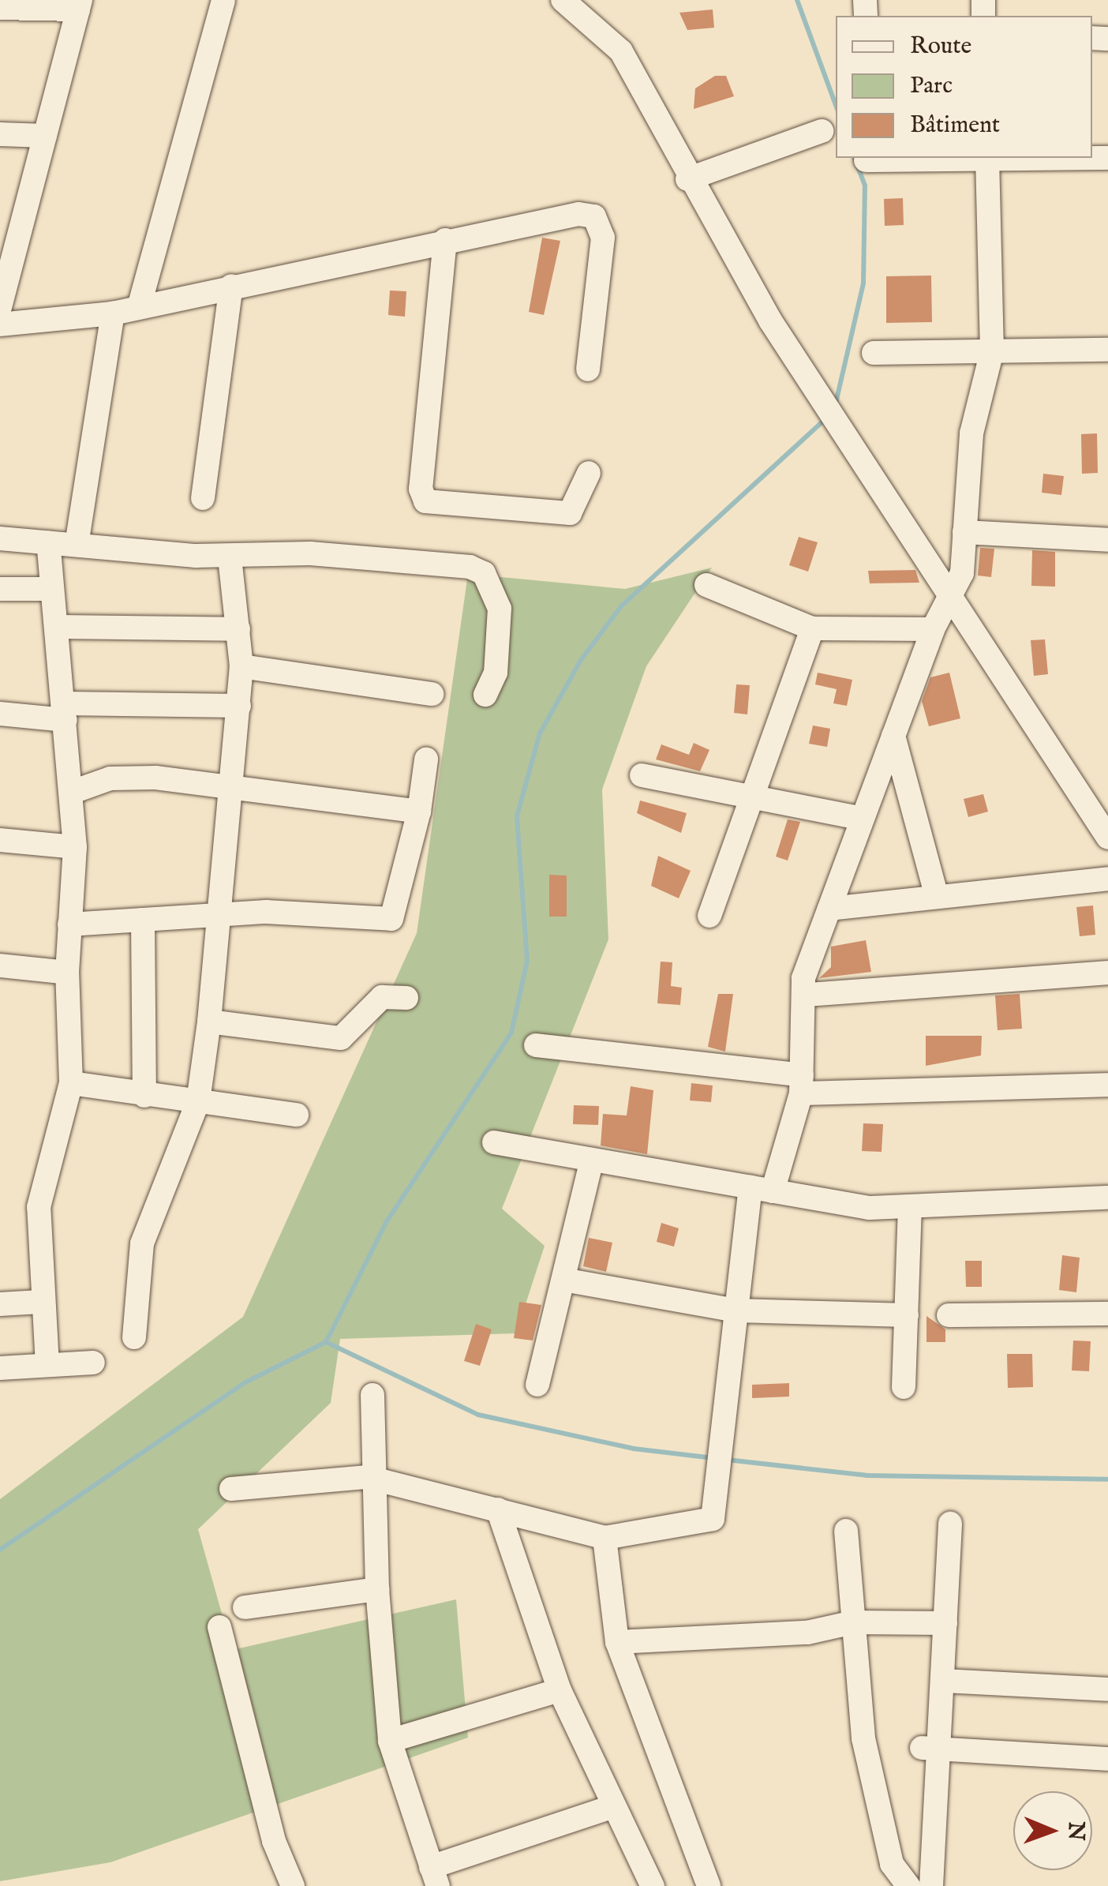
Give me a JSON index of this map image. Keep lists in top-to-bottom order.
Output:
{
  "legend": ["Route", "Parc", "Bâtiment"],
  "north": "right"
}
